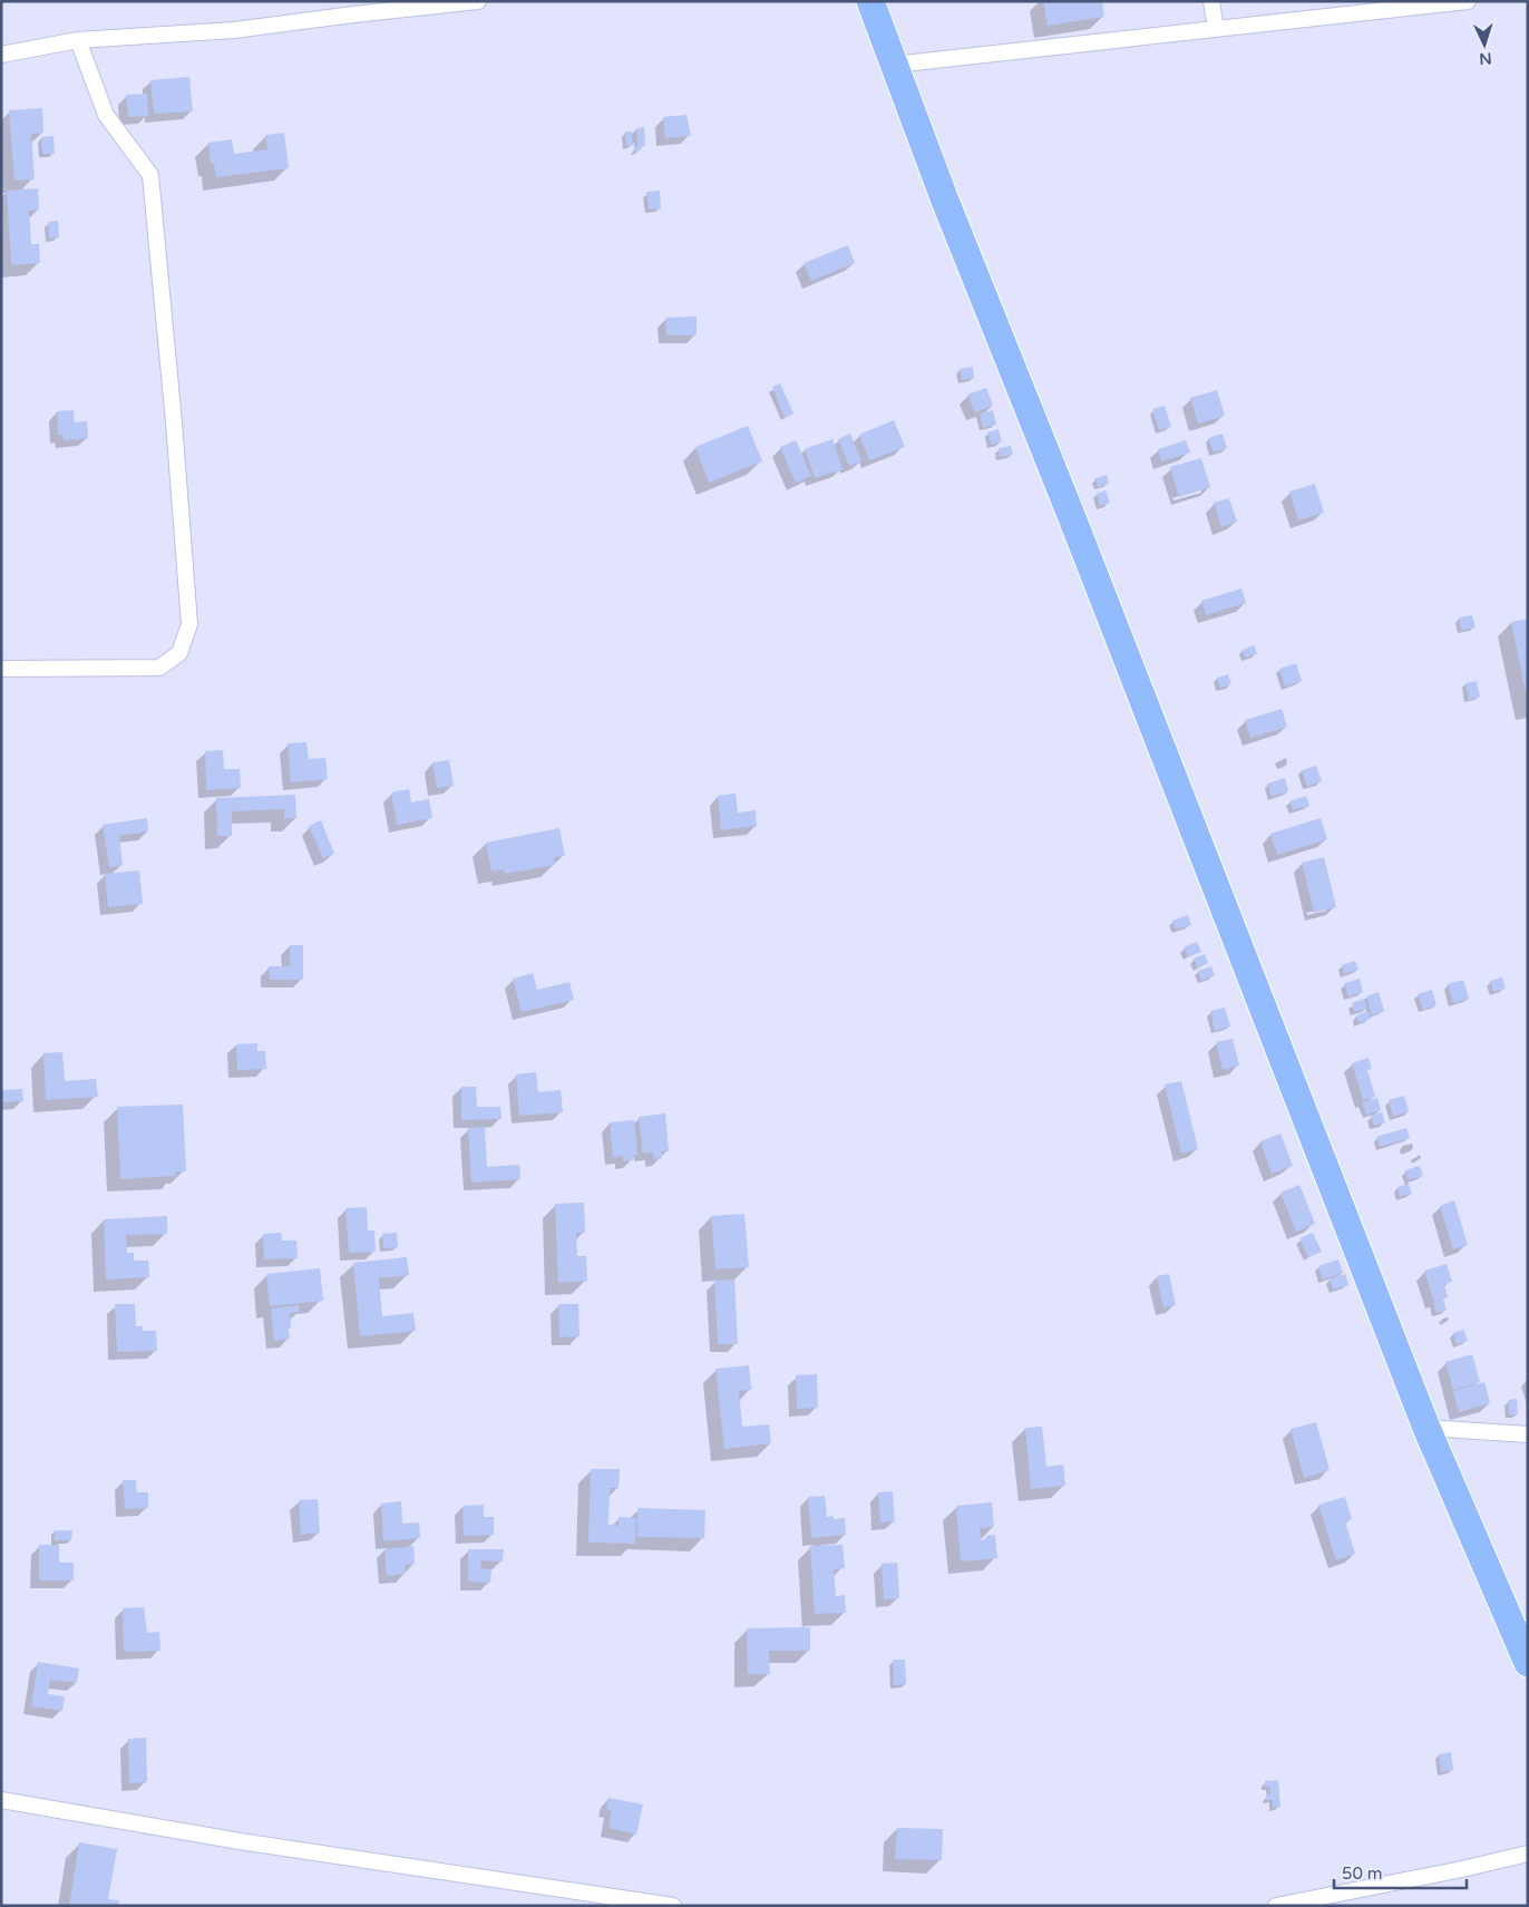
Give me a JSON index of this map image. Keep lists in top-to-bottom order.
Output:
{
  "scale_bar": "50 m",
  "north": "bottom"
}
